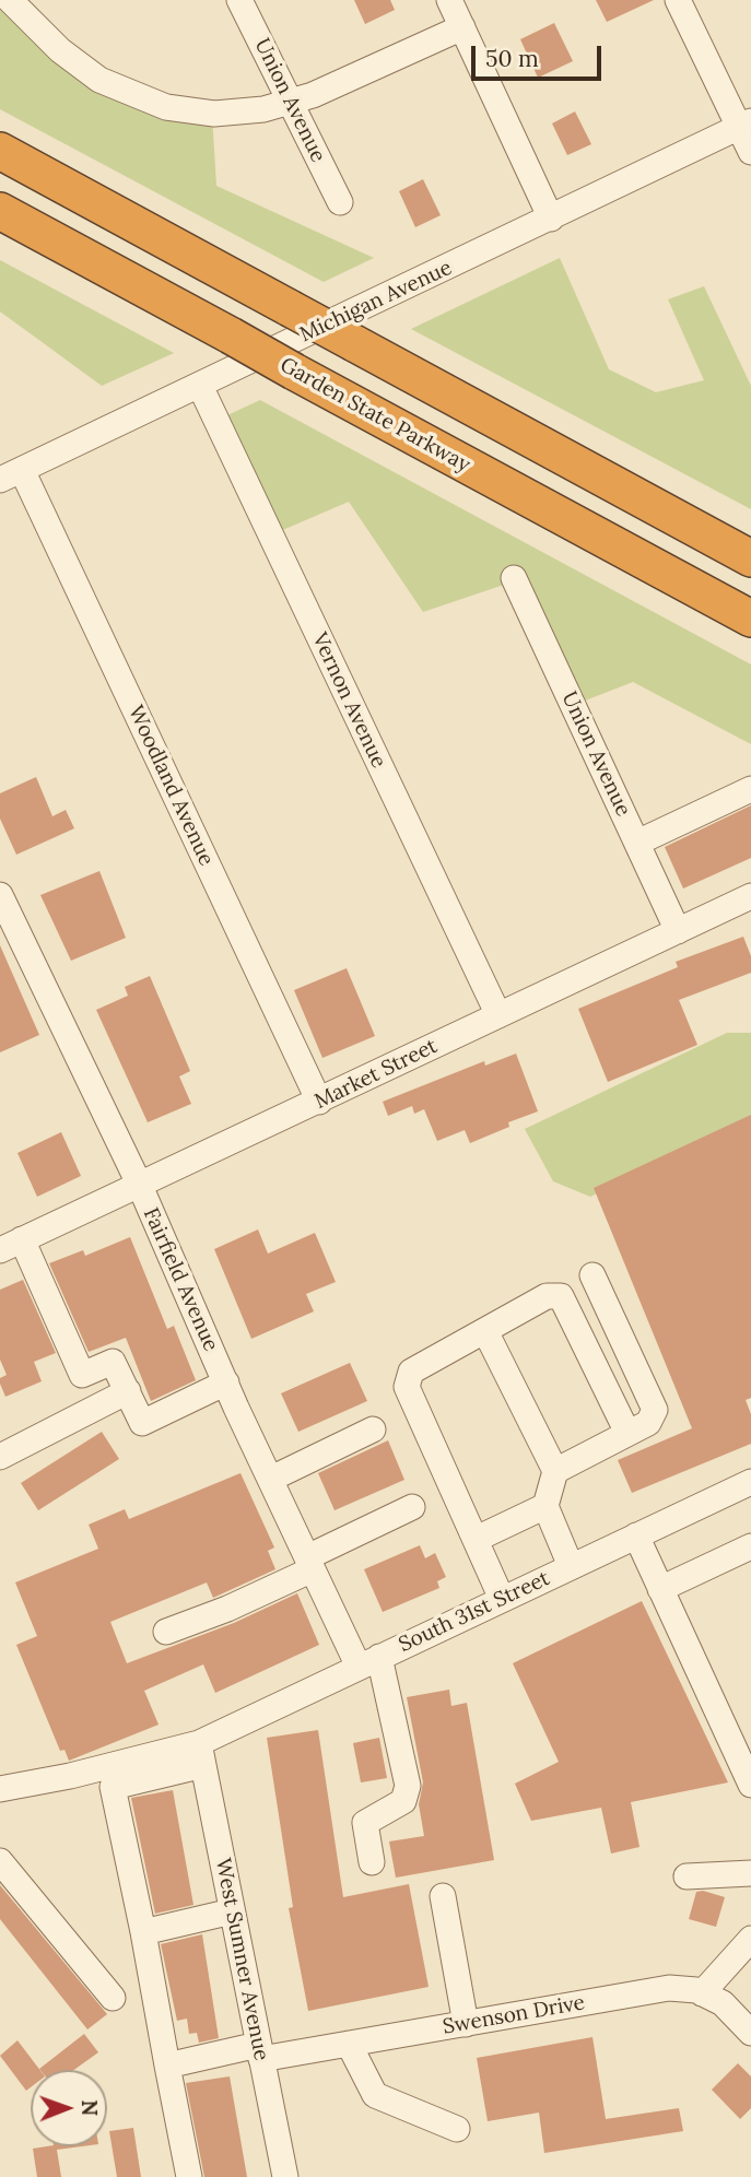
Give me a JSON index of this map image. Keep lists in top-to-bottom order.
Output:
{
  "streets": {
    "highway": ["Garden State Parkway"],
    "street": [
      "Union Avenue",
      "Michigan Avenue",
      "Vernon Avenue",
      "Woodland Avenue",
      "Market Street",
      "Fairfield Avenue",
      "South 31st Street",
      "West Sumner Avenue",
      "Swenson Drive"
    ]
  },
  "crossings": [
    ["Union Avenue", "Market Street"],
    ["Michigan Avenue", "Vernon Avenue"],
    ["Michigan Avenue", "Woodland Avenue"],
    ["Vernon Avenue", "Market Street"],
    ["Woodland Avenue", "Market Street"],
    ["Market Street", "Fairfield Avenue"],
    ["Fairfield Avenue", "South 31st Street"],
    ["South 31st Street", "West Sumner Avenue"],
    ["West Sumner Avenue", "Swenson Drive"]
  ],
  "scale_bar": "50 m",
  "north": "right"
}
